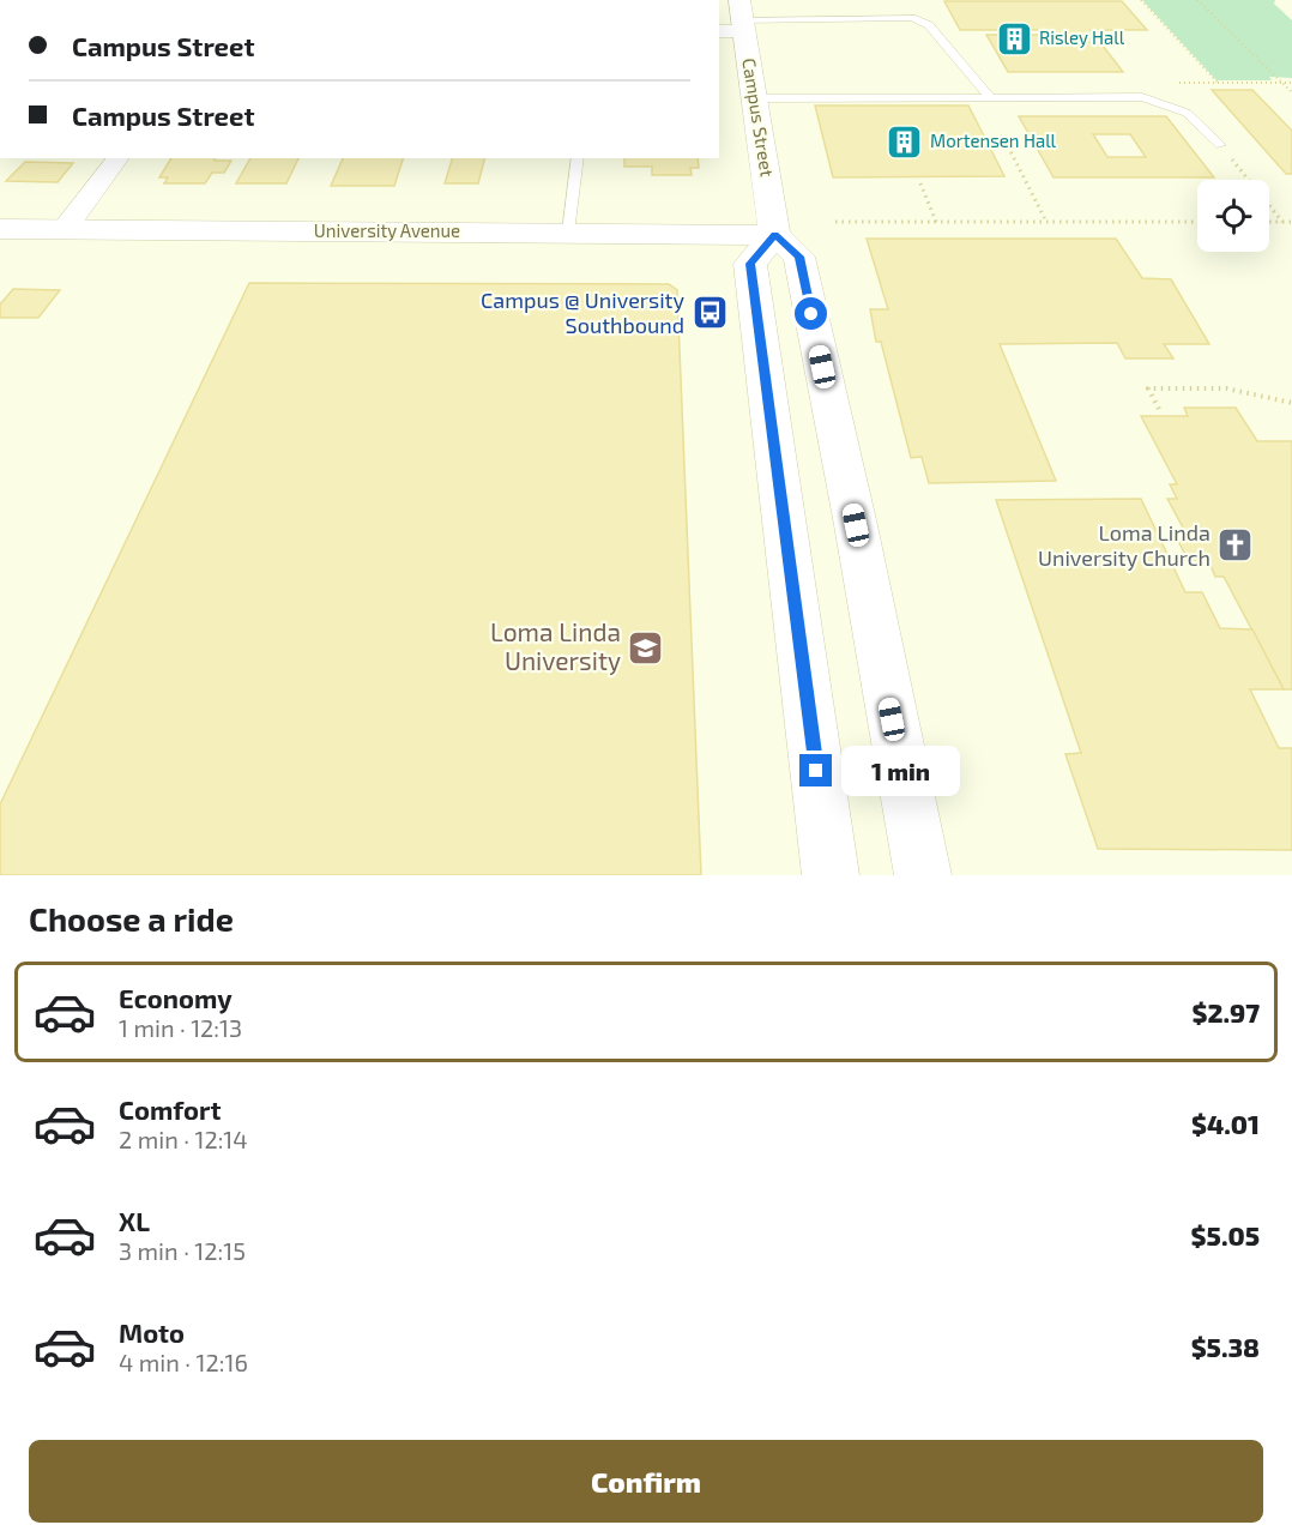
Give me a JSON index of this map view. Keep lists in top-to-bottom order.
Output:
{
  "streets": {
    "street": ["Campus Street", "University Avenue"]
  },
  "crossings": [
    ["Campus Street", "University Avenue"]
  ],
  "places": {
    "building": ["Risley Hall", "Mortensen Hall"],
    "bus stop": ["Campus @ University Southbound"],
    "church": ["Loma Linda University Church"],
    "school or university": ["Loma Linda University"]
  },
  "page": {
    "banner": ["Campus Street", "Campus Street"],
    "bubble": "1 min",
    "heading": "Choose a ride",
    "list": [
      {
        "name": "Economy",
        "note": "1 min · 12:13",
        "value": "$2.97"
      },
      {
        "name": "Comfort",
        "note": "2 min · 12:14",
        "value": "$4.01"
      },
      {
        "name": "XL",
        "note": "3 min · 12:15",
        "value": "$5.05"
      },
      {
        "name": "Moto",
        "note": "4 min · 12:16",
        "value": "$5.38"
      }
    ],
    "buttons": "Confirm"
  }
}
